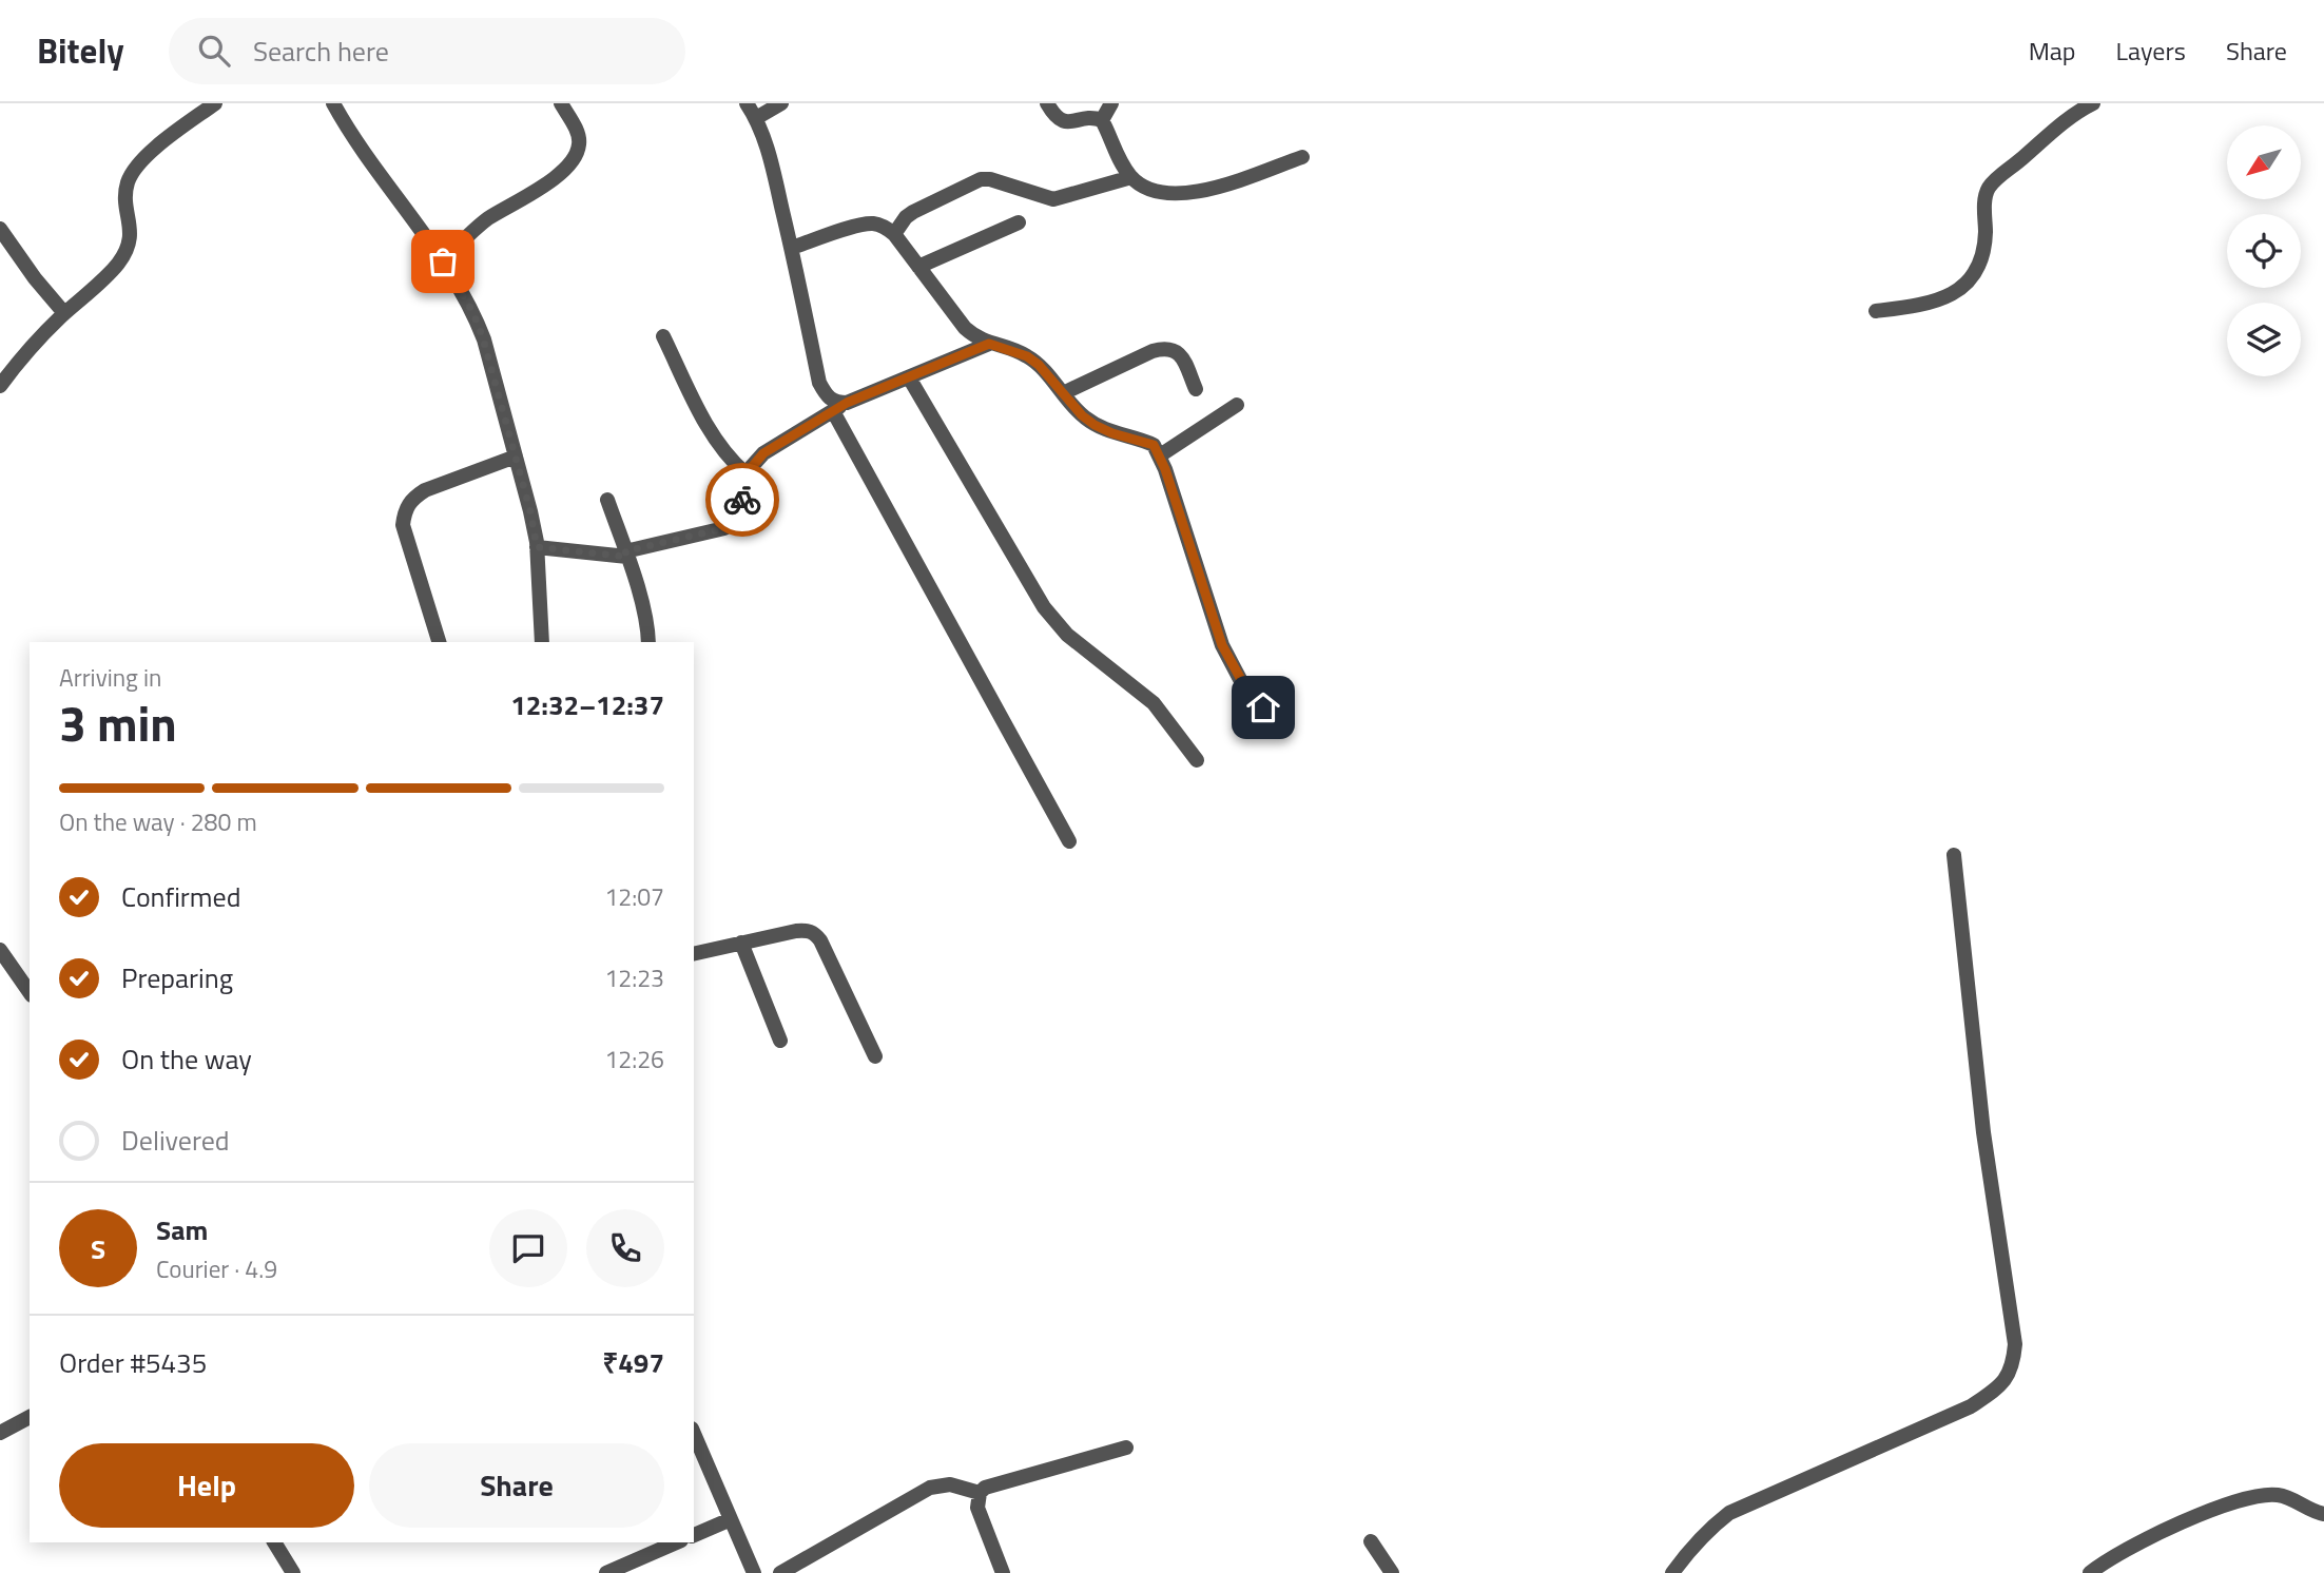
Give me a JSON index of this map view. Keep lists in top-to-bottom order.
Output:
{
  "north": "bottom left",
  "page": {
    "header": "Bitely",
    "search": "Search here",
    "nav": ["Map", "Layers", "Share"],
    "heading": ["3 min", "Arriving in", "12:32–12:37"],
    "panel": [
      "Sam",
      "Courier · 4.9",
      "Order #5435",
      "₹497"
    ],
    "bar": "On the way · 280 m",
    "list": [
      ["Confirmed", "12:07"],
      ["Preparing", "12:23"],
      ["On the way", "12:26"],
      "Delivered"
    ],
    "round": "S",
    "buttons": ["Help", "Share"]
  }
}
